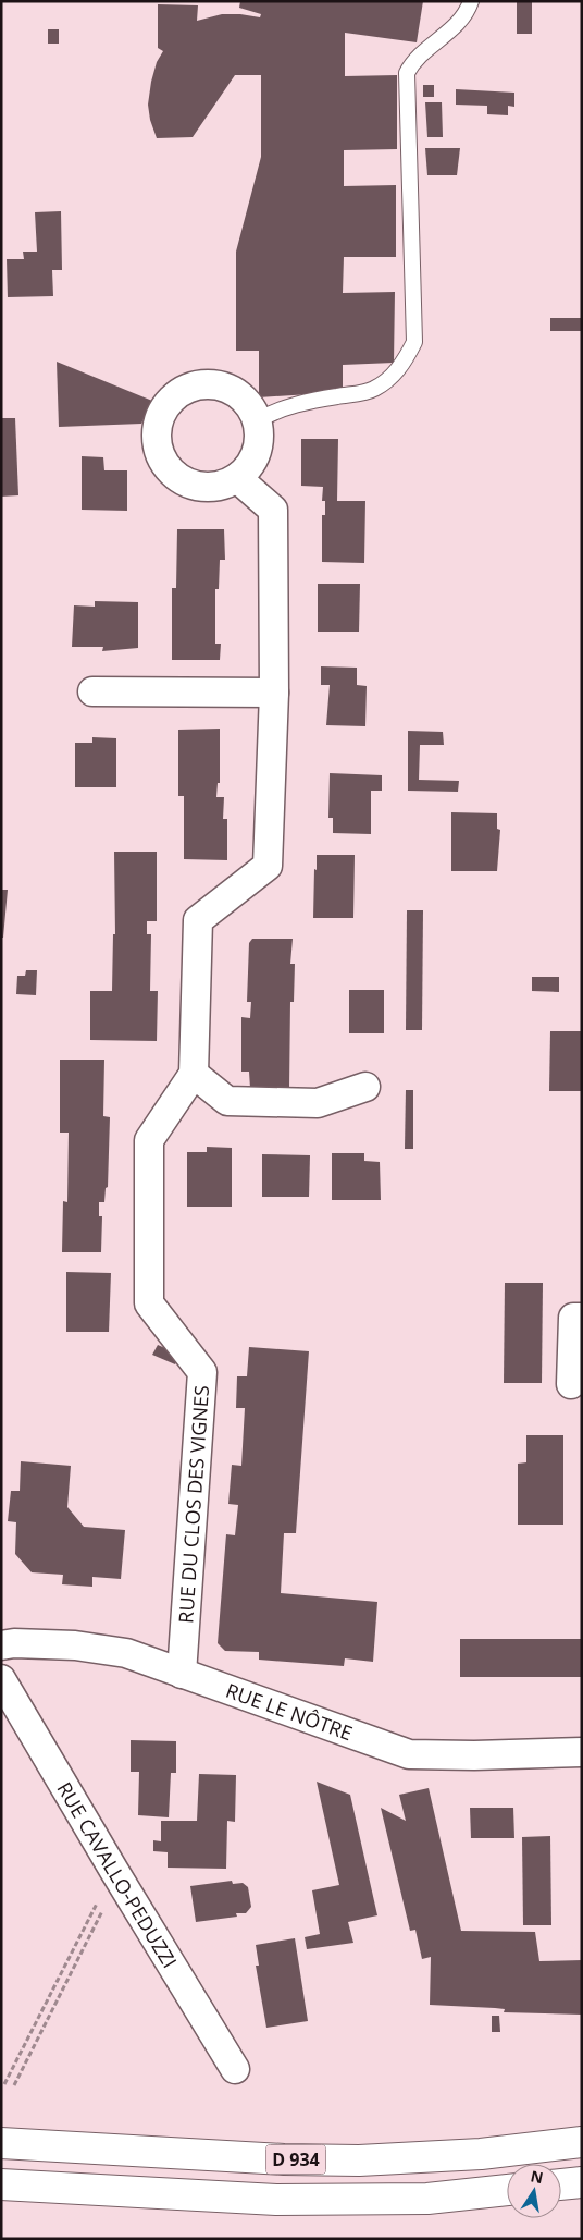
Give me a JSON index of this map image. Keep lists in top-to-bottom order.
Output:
{
  "streets": {
    "highway": ["D 934"],
    "street": ["RUE DU CLOS DES VIGNES", "RUE LE NÔTRE", "RUE CAVALLO-PEDUZZI"]
  },
  "crossings": [
    ["RUE DU CLOS DES VIGNES", "RUE LE NÔTRE"]
  ],
  "north": "top"
}
